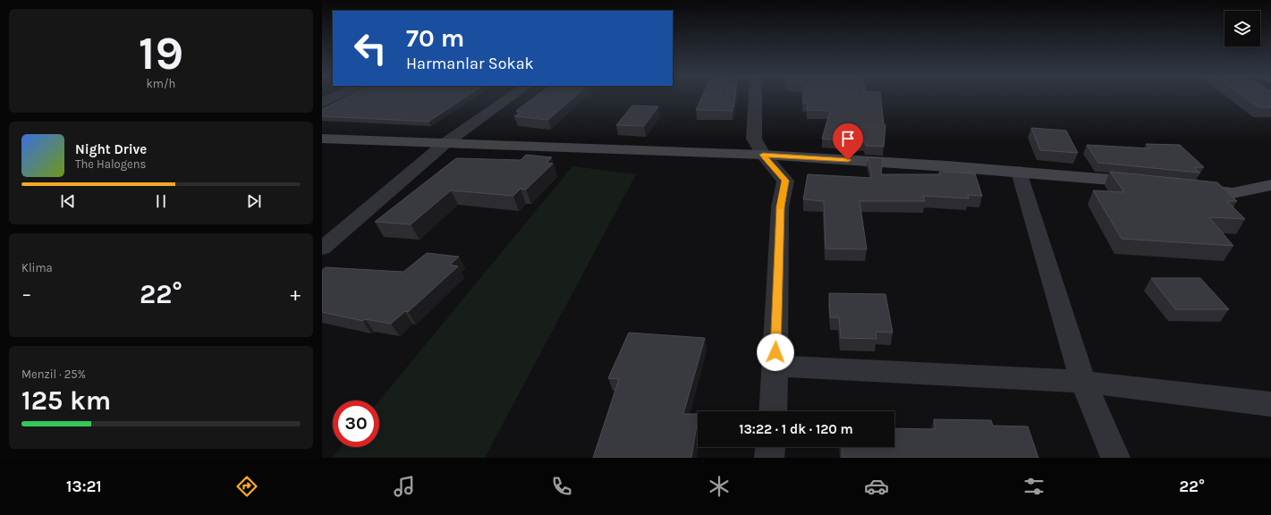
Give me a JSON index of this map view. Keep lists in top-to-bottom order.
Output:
{
  "page": {
    "tile": [
      ["19", "km/h"],
      "Klima",
      ["Menzil · 25%", "125 km"]
    ],
    "turn": ["70 m", "Harmanlar Sokak"],
    "song": ["Night Drive", "The Halogens"],
    "heat": ["−", "22°", "+"],
    "limit": "30",
    "trip": "13:22 · 1 dk · 120 m",
    "tabs": ["13:21", "22°"]
  }
}
